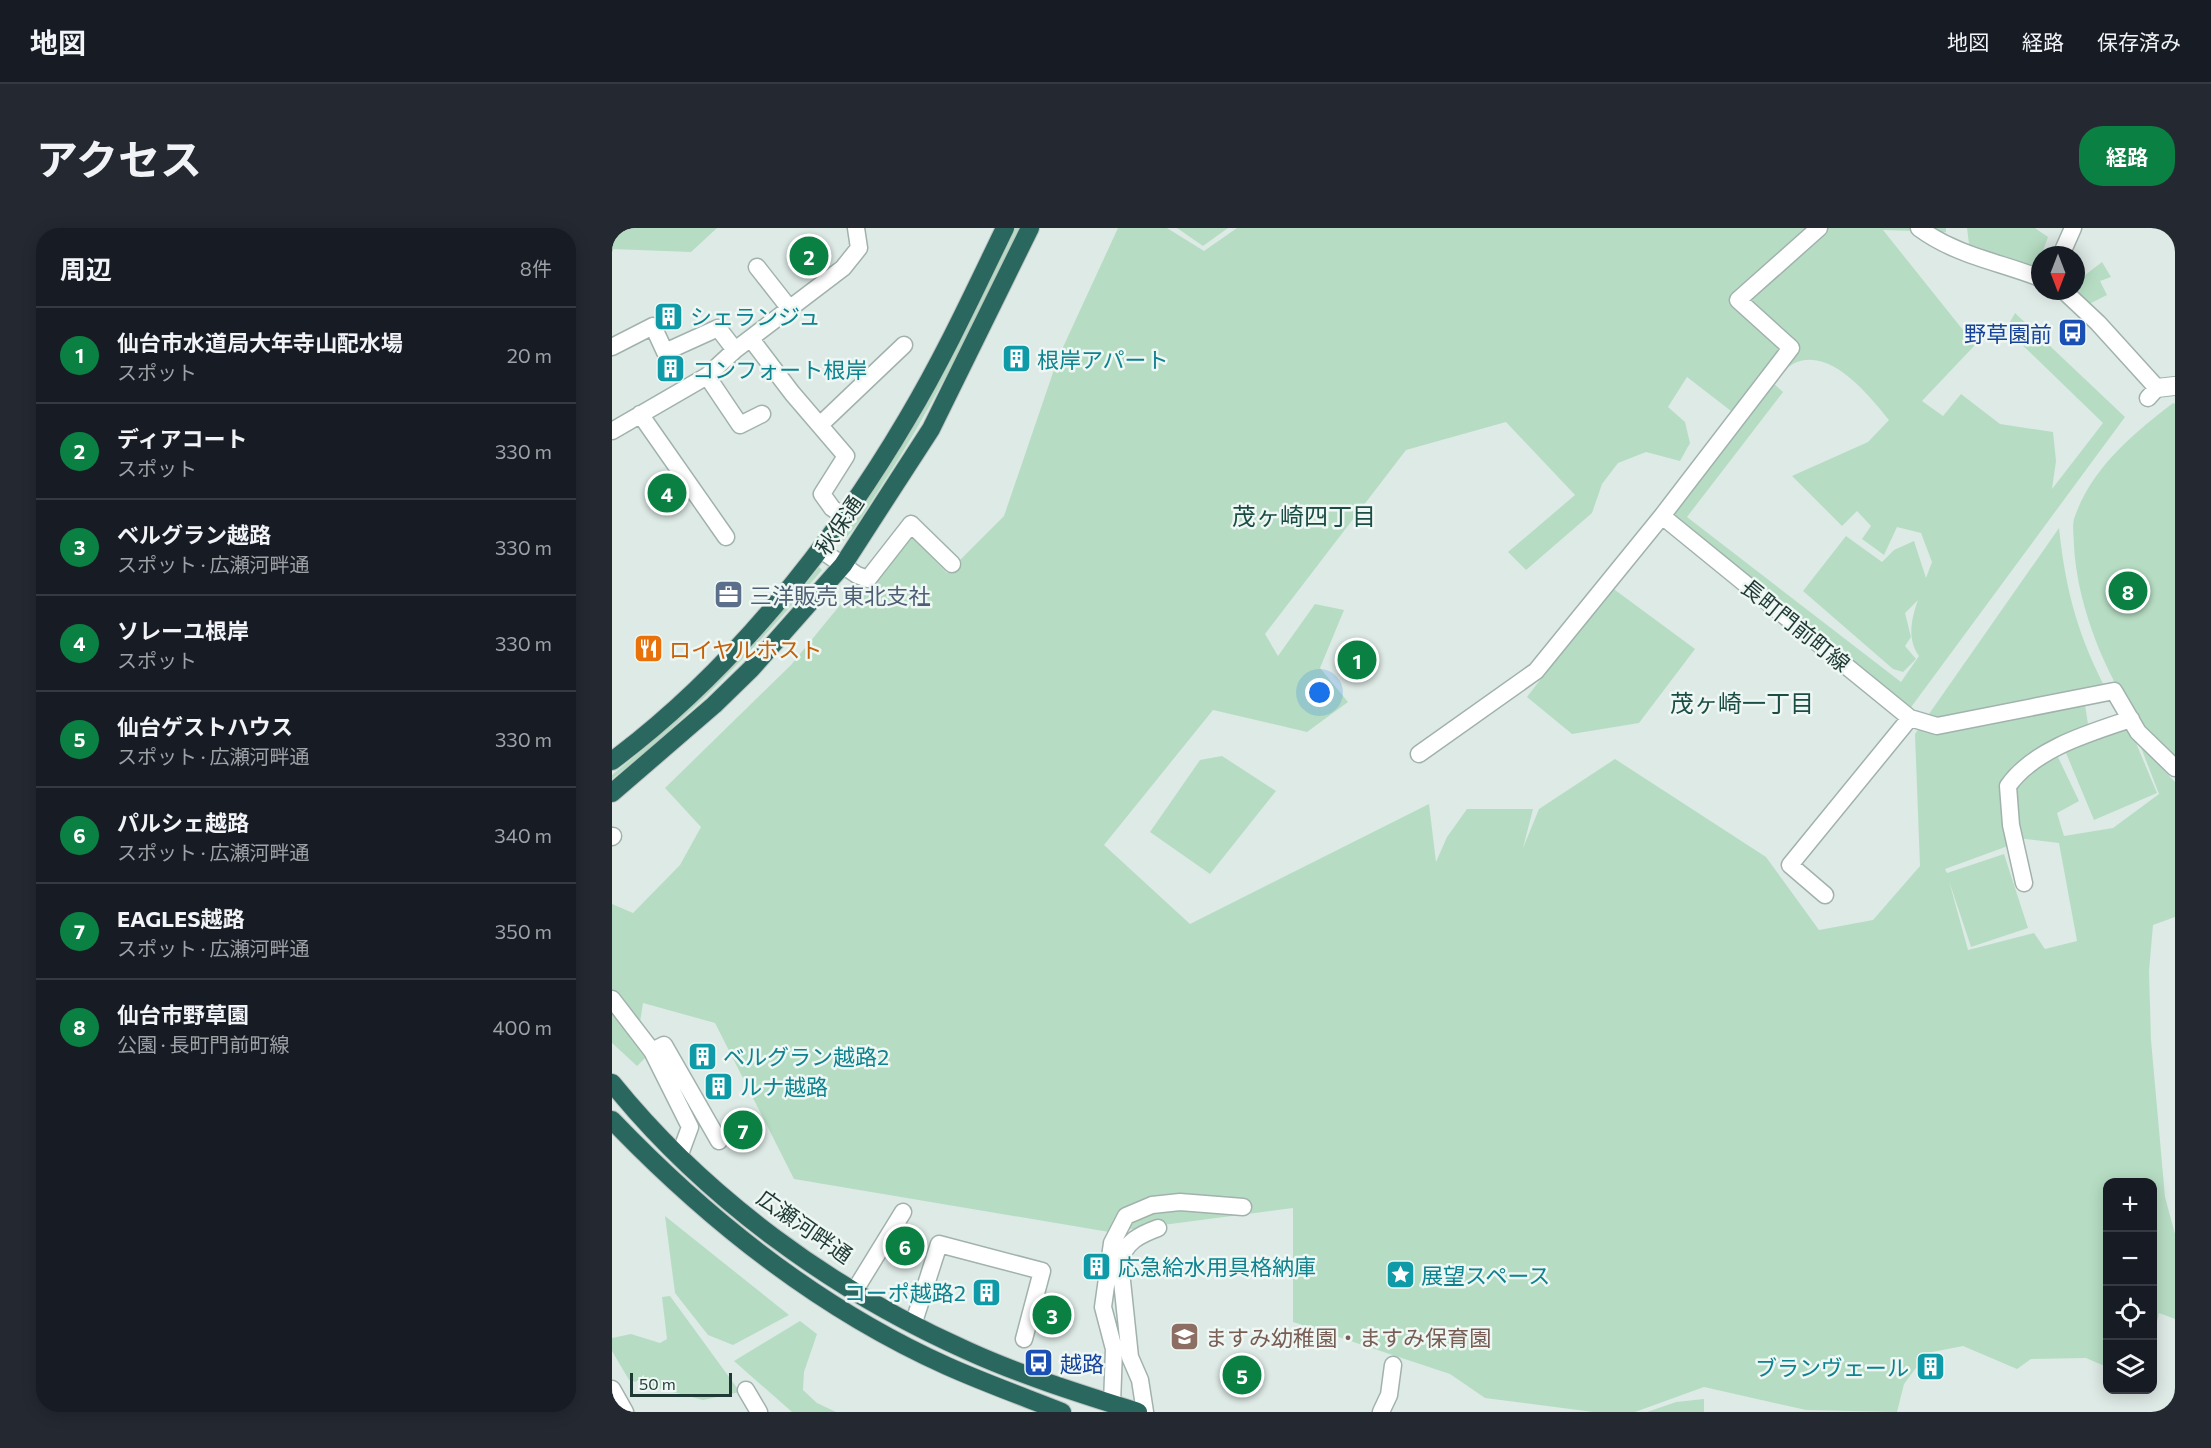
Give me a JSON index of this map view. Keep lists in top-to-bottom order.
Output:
{
  "streets": {
    "highway": ["秋保通", "広瀬河畔通"],
    "street": ["長町門前町線"]
  },
  "districts": ["茂ヶ崎四丁目", "茂ヶ崎一丁目"],
  "places": {
    "building": [
      "シェランジュ",
      "根岸アパート",
      "コンフォート根岸",
      "ベルグラン越路2",
      "ルナ越路",
      "応急給水用具格納庫",
      "コーポ越路2",
      "ブランヴェール"
    ],
    "bus stop": ["野草園前", "越路"],
    "office": ["三洋販売 東北支社"],
    "restaurant": ["ロイヤルホスト"],
    "place": ["展望スペース"],
    "school or university": ["ますみ幼稚園・ますみ保育園"]
  },
  "scale_bar": "50 m",
  "north": "bottom",
  "page": {
    "header": "地図",
    "nav": ["地図", "経路", "保存済み"],
    "title": "アクセス",
    "buttons": "経路",
    "heading": ["周辺", "8件"],
    "pins": [
      "2",
      "4",
      "8",
      "1",
      "7",
      "6",
      "3",
      "5"
    ],
    "list": [
      {
        "mark": "1",
        "name": "仙台市水道局大年寺山配水場",
        "note": "スポット",
        "value": "20 m"
      },
      {
        "mark": "2",
        "name": "ディアコート",
        "note": "スポット",
        "value": "330 m"
      },
      {
        "mark": "3",
        "name": "ベルグラン越路",
        "note": "スポット · 広瀬河畔通",
        "value": "330 m"
      },
      {
        "mark": "4",
        "name": "ソレーユ根岸",
        "note": "スポット",
        "value": "330 m"
      },
      {
        "mark": "5",
        "name": "仙台ゲストハウス",
        "note": "スポット · 広瀬河畔通",
        "value": "330 m"
      },
      {
        "mark": "6",
        "name": "パルシェ越路",
        "note": "スポット · 広瀬河畔通",
        "value": "340 m"
      },
      {
        "mark": "7",
        "name": "EAGLES越路",
        "note": "スポット · 広瀬河畔通",
        "value": "350 m"
      },
      {
        "mark": "8",
        "name": "仙台市野草園",
        "note": "公園 · 長町門前町線",
        "value": "400 m"
      }
    ],
    "map_buttons": ["+", "−"],
    "scale": "50 m"
  }
}
